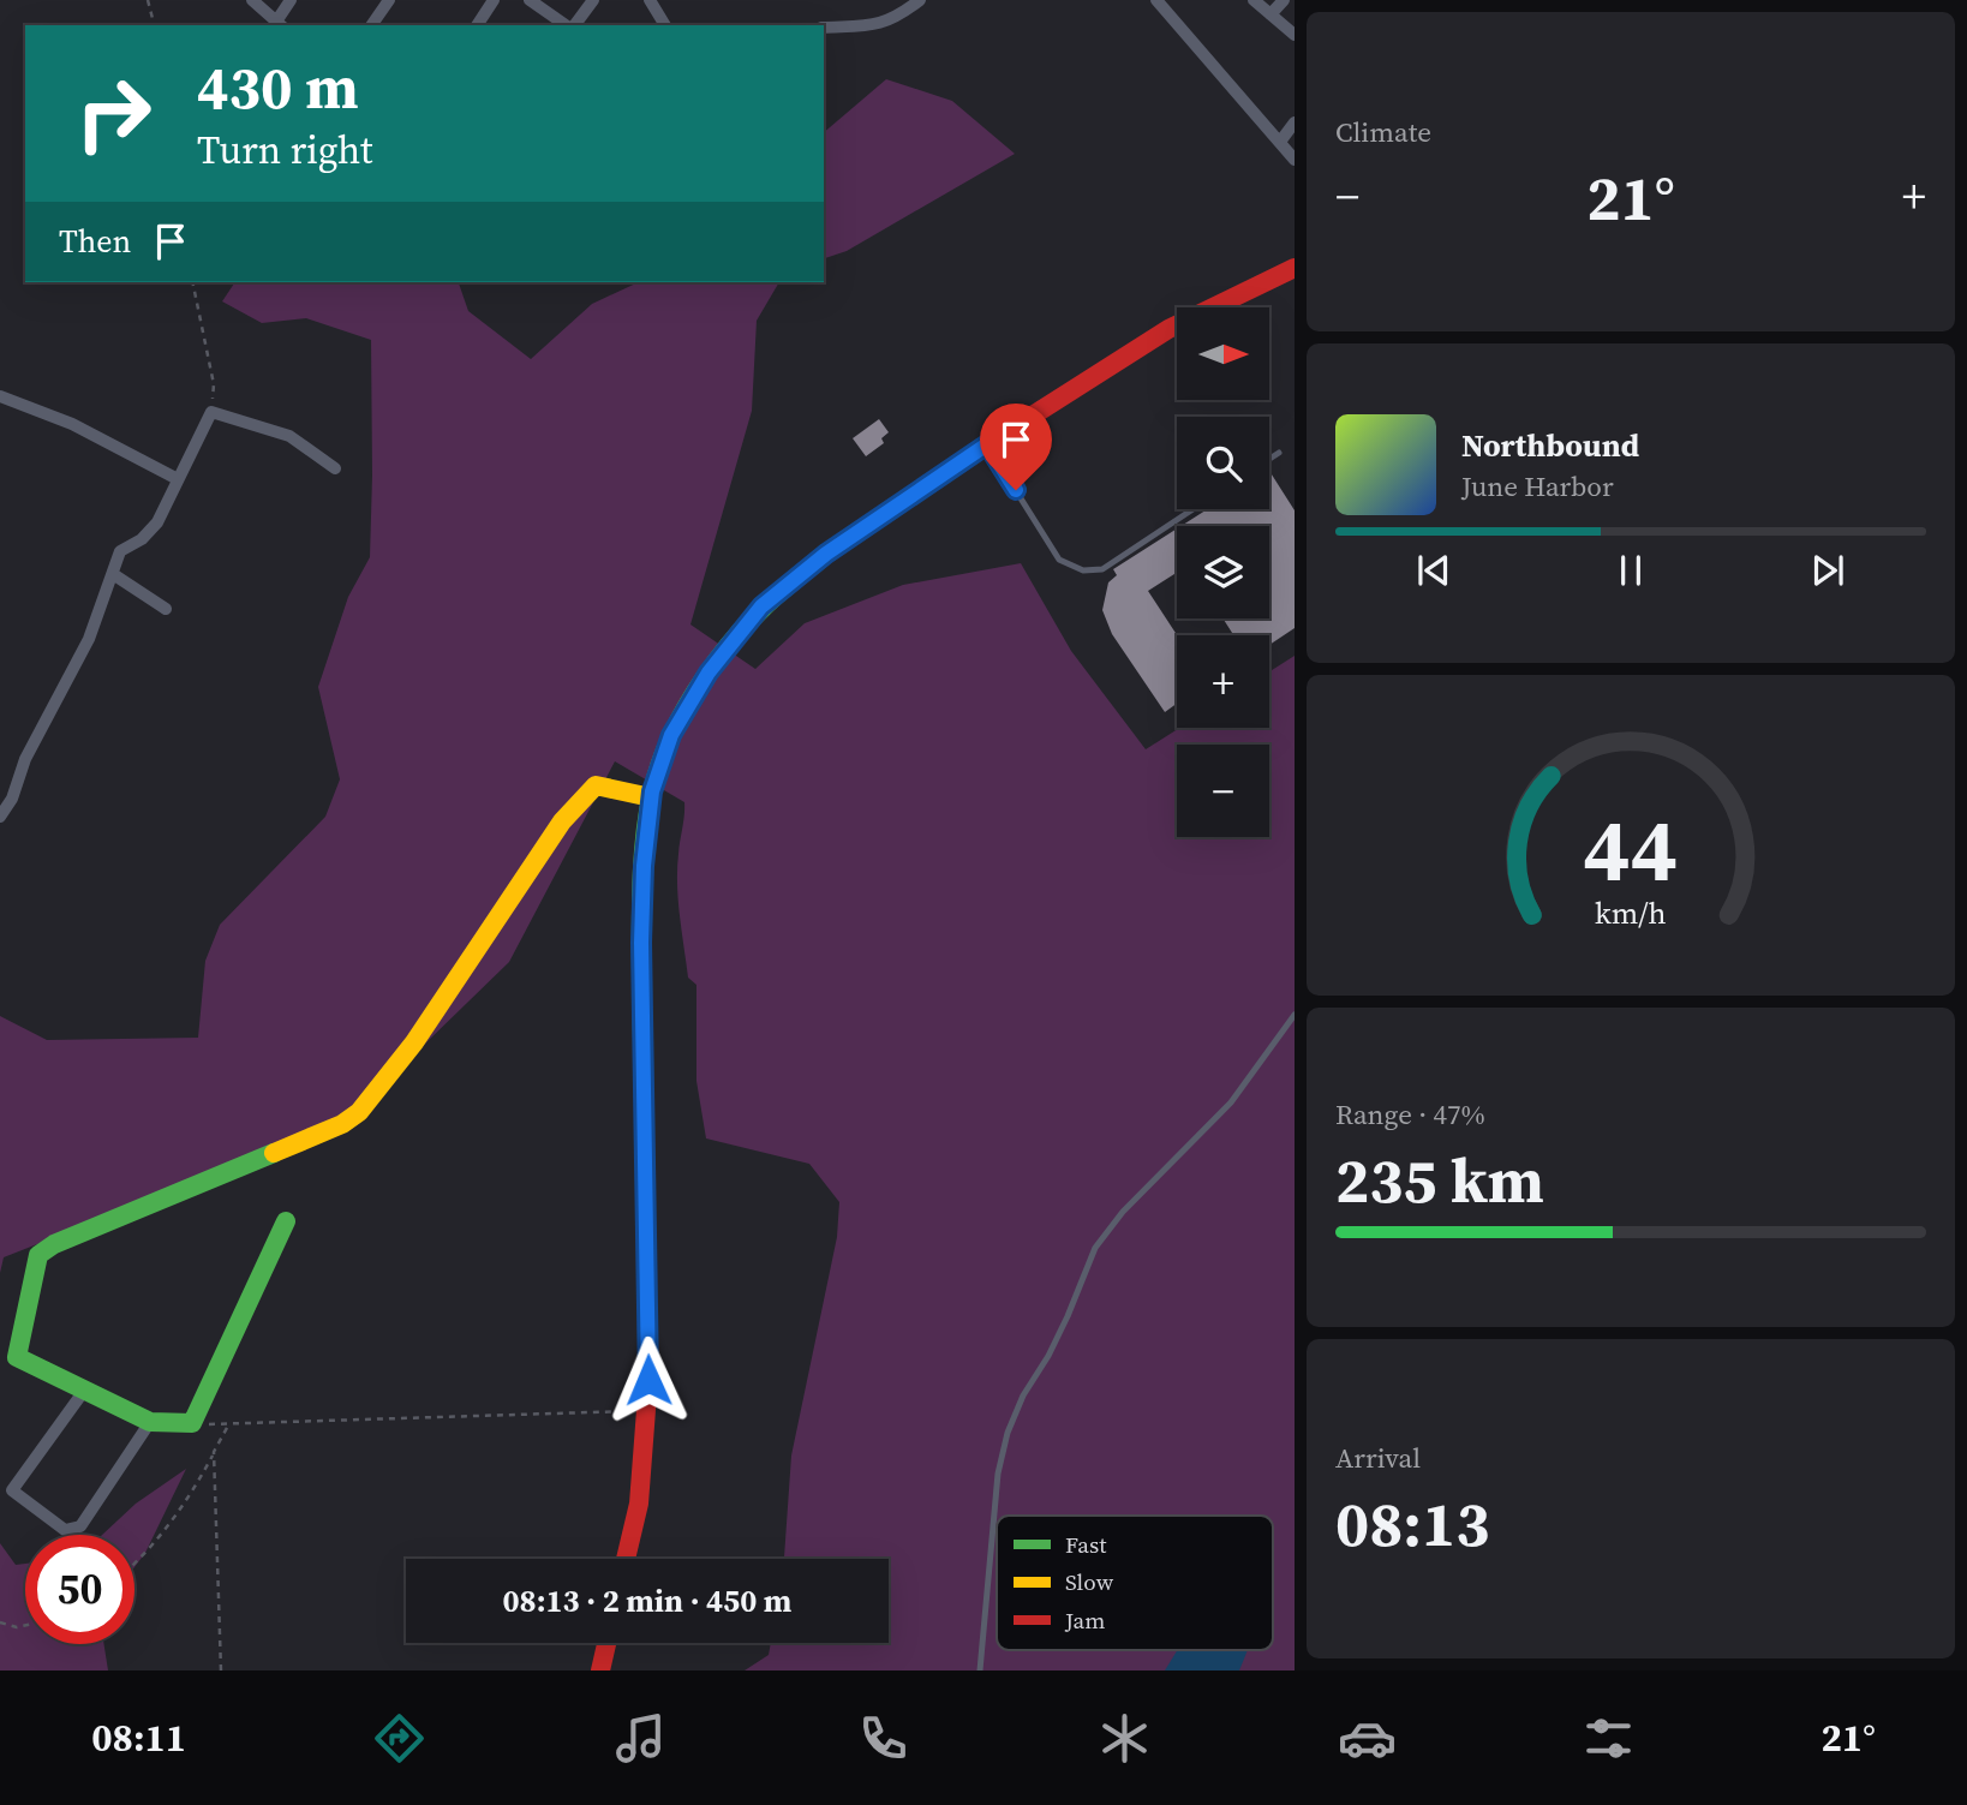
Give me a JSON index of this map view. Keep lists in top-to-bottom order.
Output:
{
  "legend": ["Fast", "Slow", "Jam"],
  "north": "right",
  "page": {
    "tile": [
      "Climate",
      ["Range · 47%", "235 km"],
      ["Arrival", "08:13"]
    ],
    "turn": ["430 m", "Turn right"],
    "heat": ["−", "21°", "+"],
    "then": "Then",
    "map_buttons": ["+", "−"],
    "song": ["Northbound", "June Harbor"],
    "limit": "50",
    "trip": "08:13 · 2 min · 450 m",
    "tabs": ["08:11", "21°"],
    "gauge": ["44", "km/h"]
  }
}
